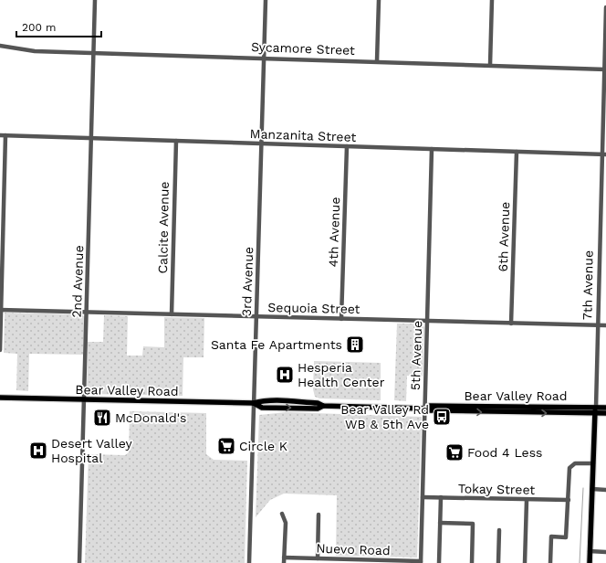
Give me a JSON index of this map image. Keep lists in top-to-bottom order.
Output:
{
  "streets": {
    "main road": ["7th Avenue", "Bear Valley Road"],
    "street": [
      "Sycamore Street",
      "Manzanita Street",
      "Calcite Avenue",
      "4th Avenue",
      "6th Avenue",
      "2nd Avenue",
      "3rd Avenue",
      "Sequoia Street",
      "5th Avenue",
      "Tokay Street",
      "Nuevo Road"
    ]
  },
  "crossings": [
    ["Sycamore Street", "2nd Avenue"],
    ["Sycamore Street", "3rd Avenue"],
    ["Sycamore Street", "7th Avenue"],
    ["Manzanita Street", "Calcite Avenue"],
    ["Manzanita Street", "4th Avenue"],
    ["Manzanita Street", "6th Avenue"],
    ["Manzanita Street", "2nd Avenue"],
    ["Manzanita Street", "3rd Avenue"],
    ["Manzanita Street", "7th Avenue"],
    ["Manzanita Street", "5th Avenue"],
    ["Calcite Avenue", "Sequoia Street"],
    ["4th Avenue", "Sequoia Street"],
    ["6th Avenue", "Sequoia Street"],
    ["2nd Avenue", "Sequoia Street"],
    ["2nd Avenue", "Bear Valley Road"],
    ["3rd Avenue", "Sequoia Street"],
    ["3rd Avenue", "Bear Valley Road"],
    ["7th Avenue", "Sequoia Street"],
    ["7th Avenue", "Bear Valley Road"],
    ["Sequoia Street", "5th Avenue"],
    ["5th Avenue", "Bear Valley Road"],
    ["5th Avenue", "Tokay Street"],
    ["5th Avenue", "Nuevo Road"]
  ],
  "places": {
    "building": ["Santa Fe Apartments"],
    "hospital": ["Hesperia Health Center", "Desert Valley Hospital"],
    "bus stop": ["Bear Valley Rd WB & 5th Ave"],
    "restaurant": ["McDonald's"],
    "supermarket": ["Circle K", "Food 4 Less"]
  },
  "scale_bar": "200 m"
}
